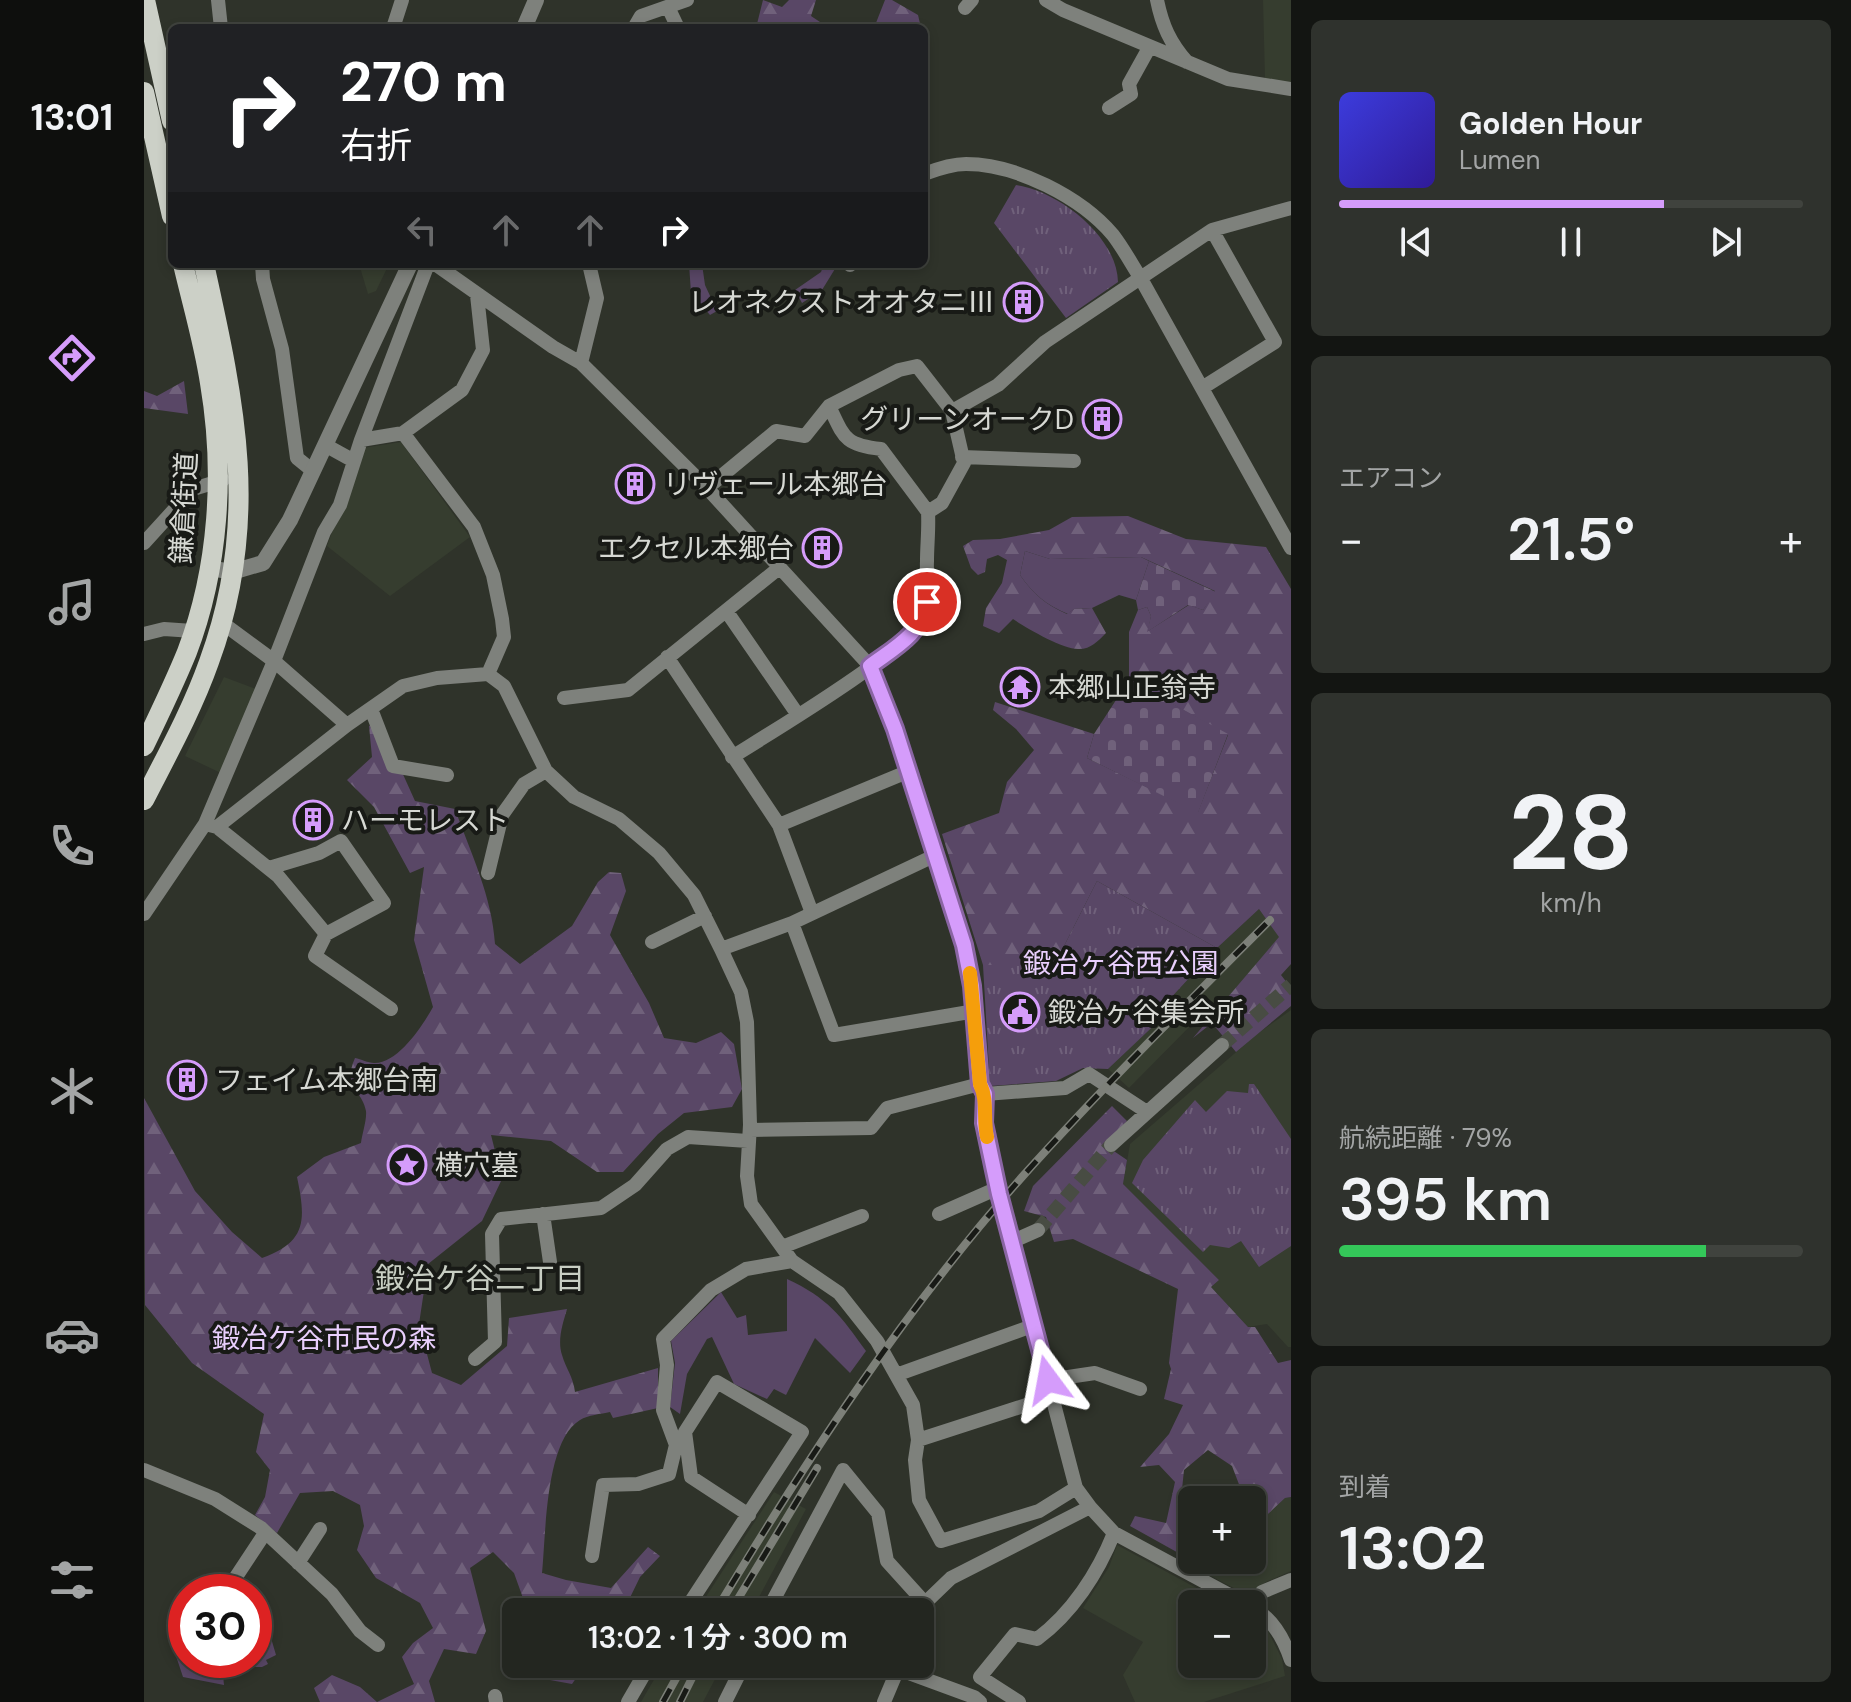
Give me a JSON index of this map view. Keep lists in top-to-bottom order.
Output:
{
  "streets": {
    "main road": ["鎌倉街道"]
  },
  "districts": ["鍛冶ケ谷二丁目"],
  "parks": ["鍛冶ヶ谷西公園", "鍛冶ケ谷市民の森"],
  "places": {
    "building": [
      "レオネクストオオタニⅢ",
      "グリーンオークD",
      "リヴェール本郷台",
      "エクセル本郷台",
      "ハーモレスト",
      "フェイム本郷台南"
    ],
    "temple": ["本郷山正翁寺"],
    "public building": ["鍛冶ヶ谷集会所"],
    "place": ["横穴墓"]
  },
  "page": {
    "tabs": "13:01",
    "turn": ["270 m", "右折"],
    "song": ["Golden Hour", "Lumen"],
    "tile": [
      "エアコン",
      ["28", "km/h"],
      ["航続距離 · 79%", "395 km"],
      ["到着", "13:02"]
    ],
    "heat": ["−", "21.5°", "+"],
    "map_buttons": ["+", "−"],
    "limit": "30",
    "trip": "13:02 · 1 分 · 300 m"
  }
}
